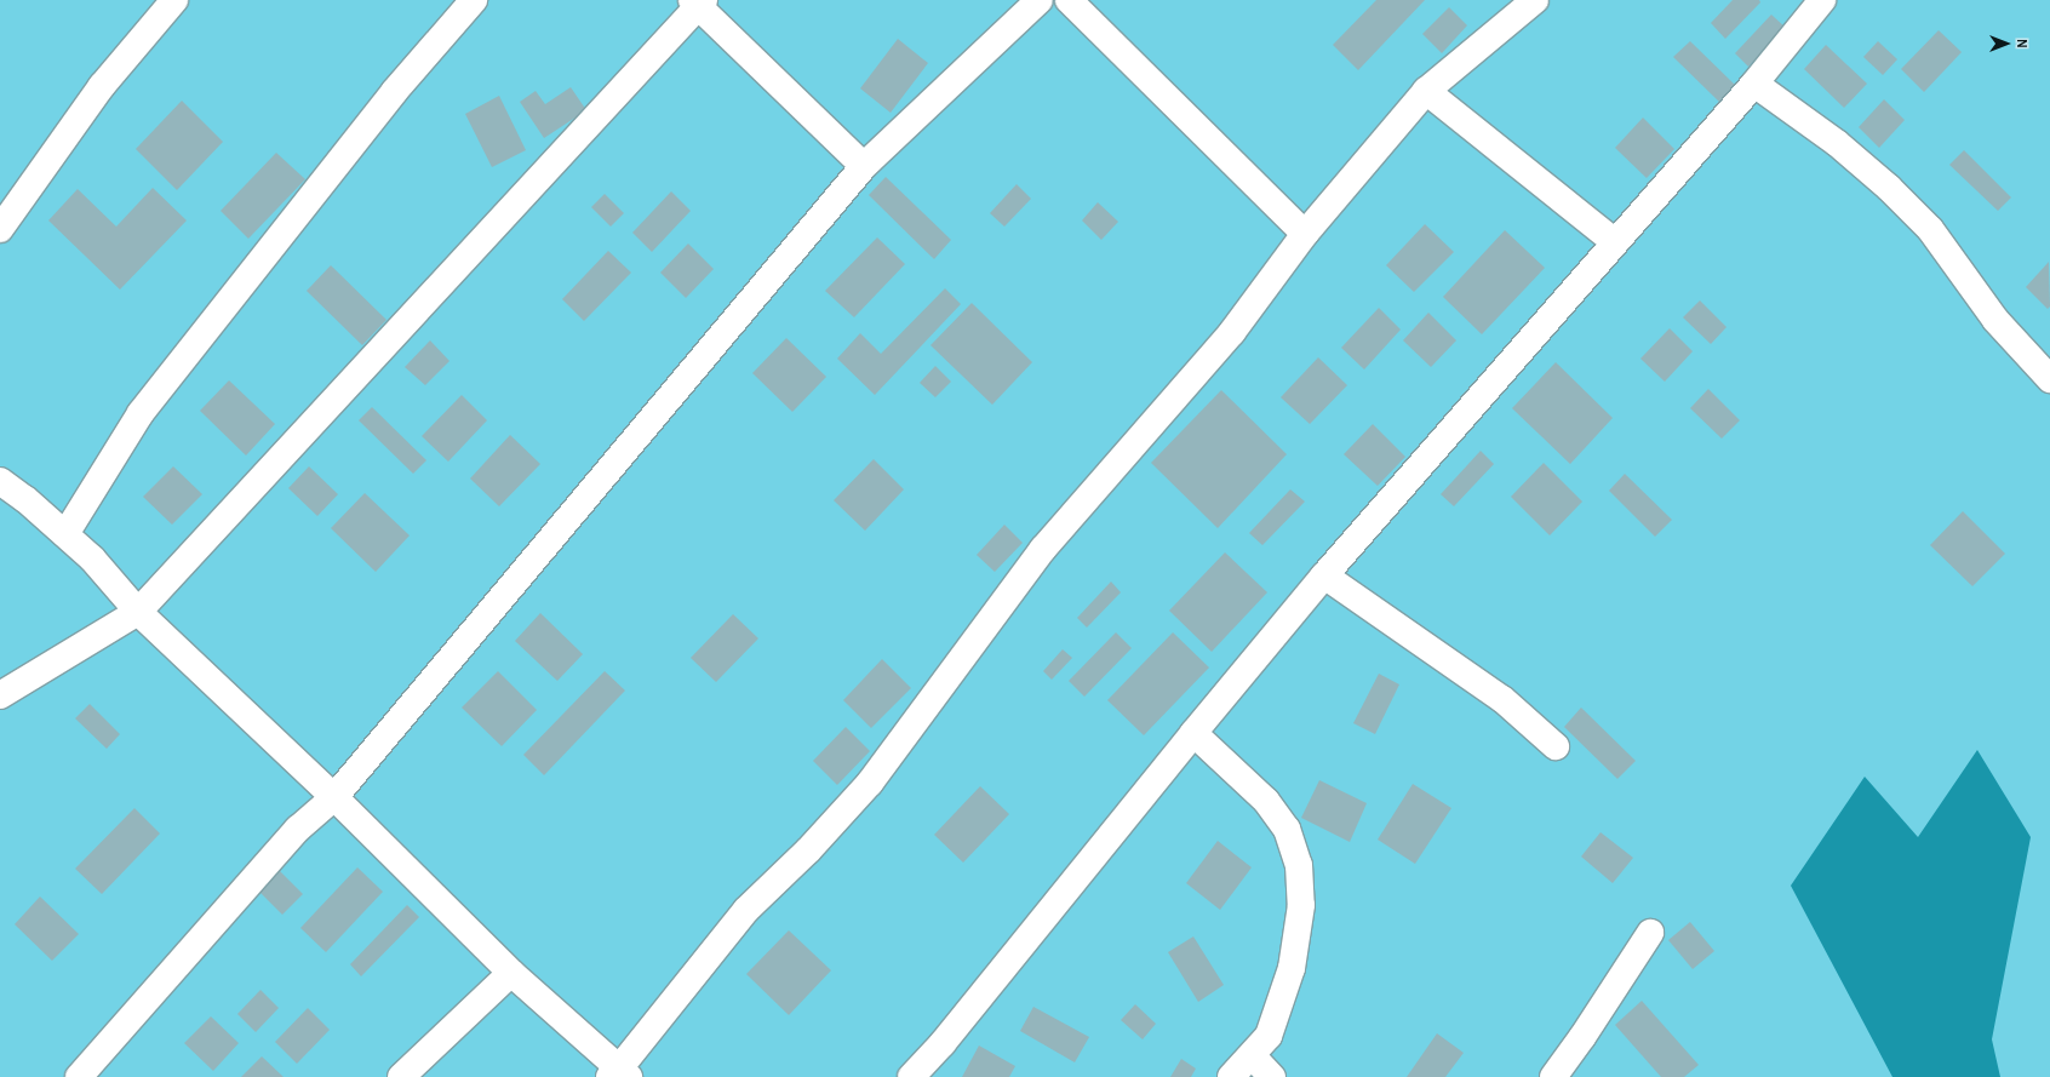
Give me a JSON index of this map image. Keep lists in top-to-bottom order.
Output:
{
  "north": "right"
}
